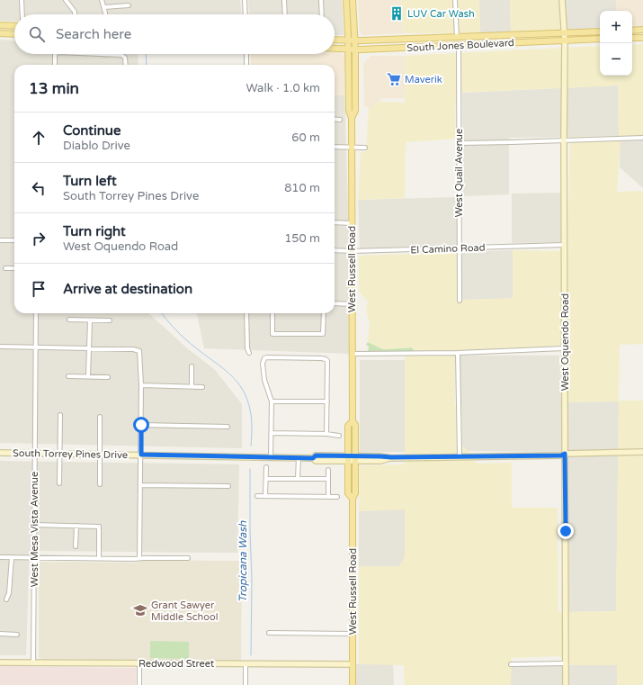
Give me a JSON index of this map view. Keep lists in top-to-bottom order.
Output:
{
  "streets": {
    "main road": ["South Jones Boulevard", "West Russell Road"],
    "street": [
      "West Quail Avenue",
      "El Camino Road",
      "West Oquendo Road",
      "South Torrey Pines Drive",
      "West Mesa Vista Avenue",
      "Redwood Street"
    ]
  },
  "crossings": [
    ["South Jones Boulevard", "West Quail Avenue"],
    ["South Jones Boulevard", "West Russell Road"],
    ["South Jones Boulevard", "West Oquendo Road"],
    ["West Quail Avenue", "El Camino Road"],
    ["El Camino Road", "West Russell Road"],
    ["El Camino Road", "West Oquendo Road"],
    ["West Russell Road", "South Torrey Pines Drive"],
    ["West Russell Road", "Redwood Street"],
    ["West Oquendo Road", "South Torrey Pines Drive"],
    ["South Torrey Pines Drive", "West Mesa Vista Avenue"],
    ["West Mesa Vista Avenue", "Redwood Street"]
  ],
  "water": ["Tropicana Wash"],
  "places": {
    "building": ["LUV Car Wash"],
    "supermarket": ["Maverik"],
    "school or university": ["Grant Sawyer Middle School"]
  },
  "page": {
    "map_buttons": ["+", "−"],
    "search": "Search here",
    "heading": ["13 min", "Walk · 1.0 km"],
    "list": [
      ["Continue", "Diablo Drive", "60 m"],
      ["Turn left", "South Torrey Pines Drive", "810 m"],
      ["Turn right", "West Oquendo Road", "150 m"],
      "Arrive at destination"
    ]
  }
}
